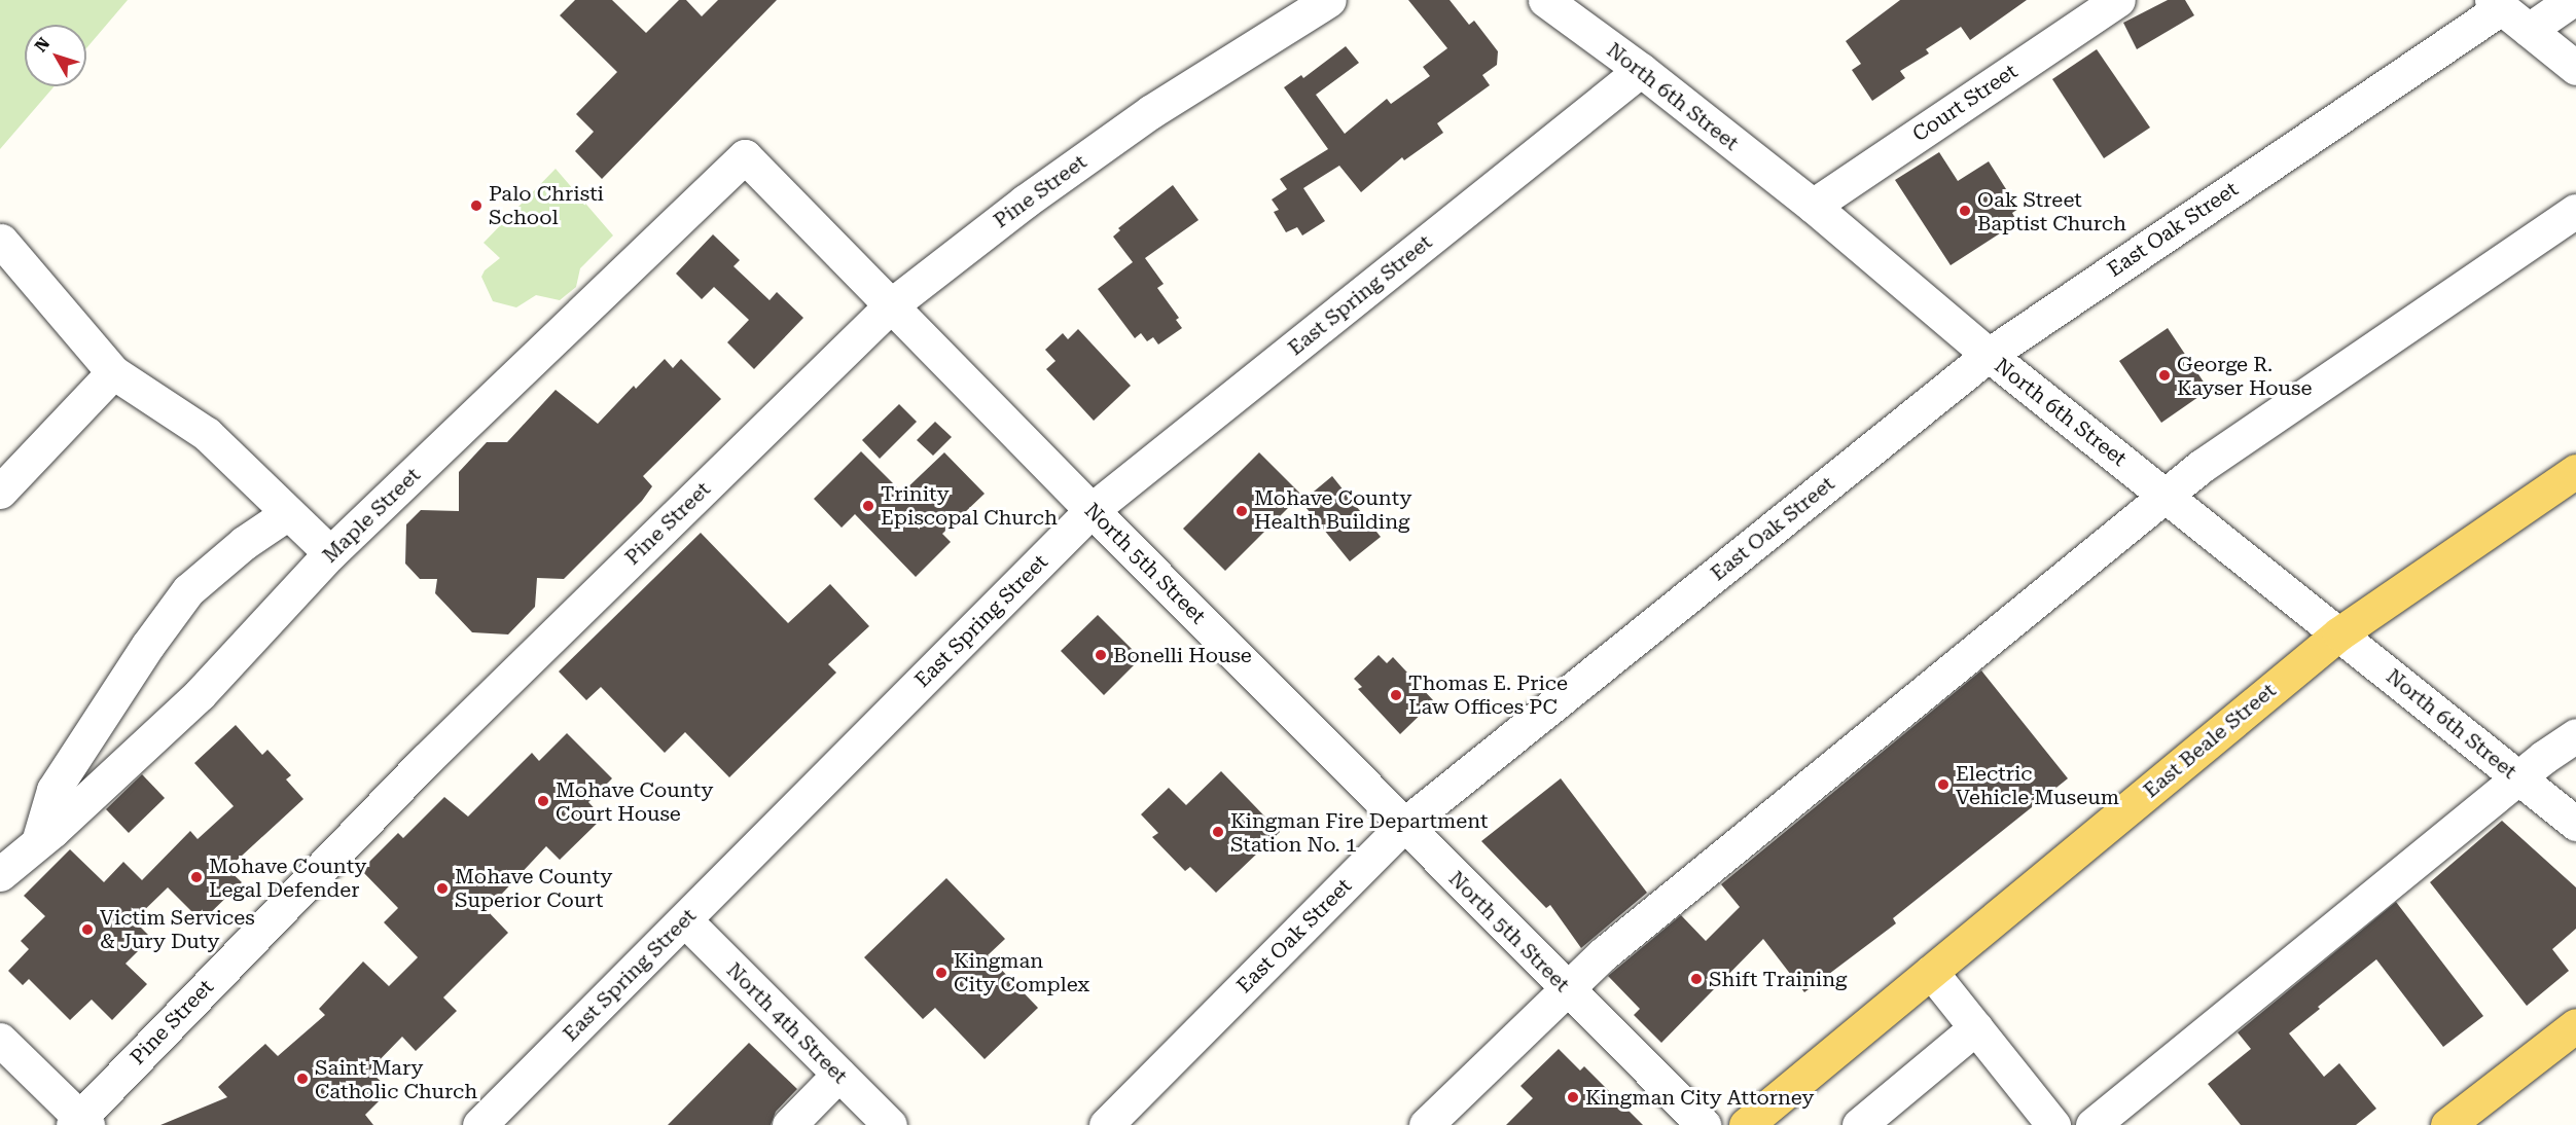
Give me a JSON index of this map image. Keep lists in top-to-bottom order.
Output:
{
  "streets": {
    "main road": ["East Beale Street"],
    "street": [
      "North 6th Street",
      "Court Street",
      "Pine Street",
      "East Oak Street",
      "East Spring Street",
      "Maple Street",
      "North 5th Street",
      "North 4th Street"
    ]
  },
  "crossings": [
    ["North 6th Street", "Court Street"],
    ["North 6th Street", "East Oak Street"],
    ["North 6th Street", "East Spring Street"],
    ["North 6th Street", "East Beale Street"],
    ["Pine Street", "North 5th Street"],
    ["East Oak Street", "North 5th Street"],
    ["East Spring Street", "North 5th Street"],
    ["East Spring Street", "North 4th Street"],
    ["Maple Street", "North 5th Street"]
  ],
  "places": [
    "Palo Christi School",
    "Oak Street Baptist Church",
    "George R. Kayser House",
    "Trinity Episcopal Church",
    "Mohave County Health Building",
    "Bonelli House",
    "Thomas E. Price Law Offices PC",
    "Electric Vehicle Museum",
    "Mohave County Court House",
    "Kingman Fire Department Station No. 1",
    "Mohave County Legal Defender",
    "Mohave County Superior Court",
    "Victim Services & Jury Duty",
    "Kingman City Complex",
    "Shift Training",
    "Saint Mary Catholic Church",
    "Kingman City Attorney"
  ],
  "north": "top left"
}
